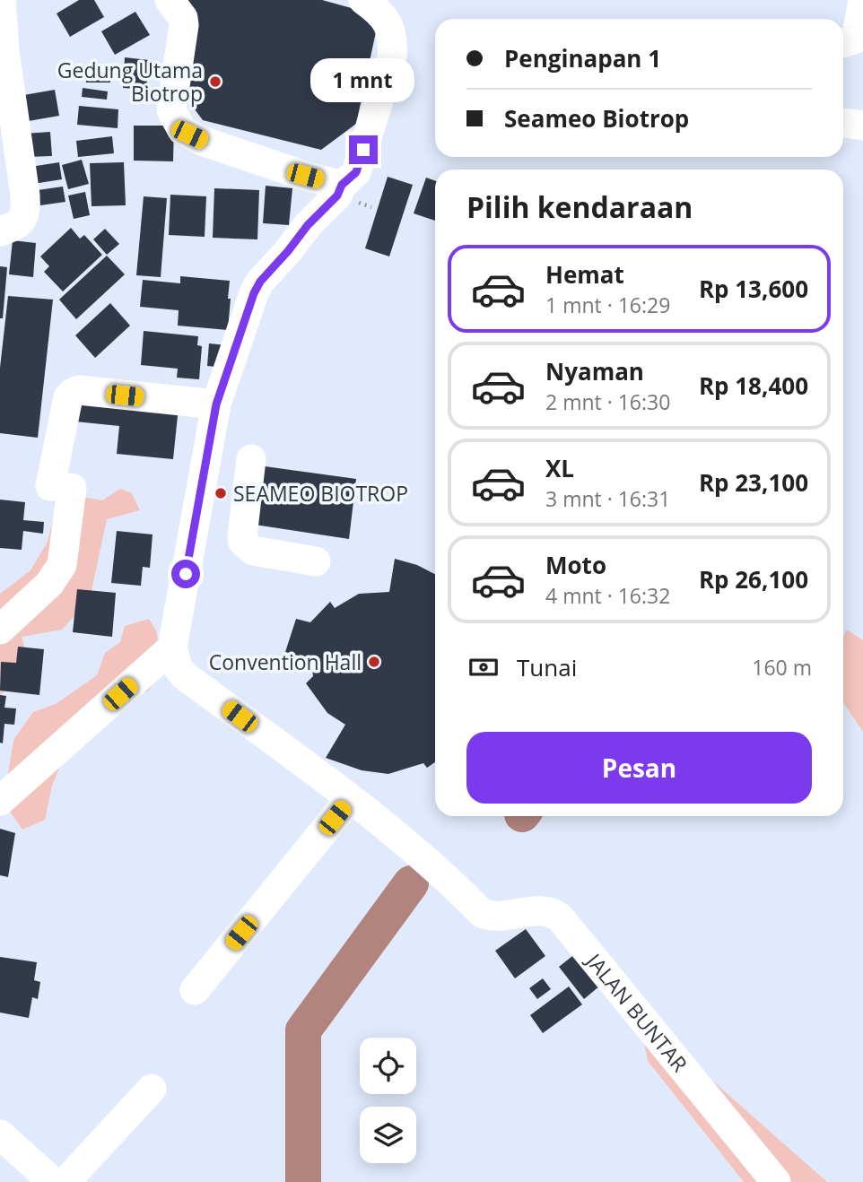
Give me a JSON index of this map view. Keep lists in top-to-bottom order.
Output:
{
  "streets": {
    "street": ["JALAN BUNTAR"]
  },
  "places": ["Gedung Utama Biotrop", "SEAMEO BIOTROP", "Convention Hall"],
  "page": {
    "banner": ["Penginapan 1", "Seameo Biotrop"],
    "bubble": "1 mnt",
    "heading": "Pilih kendaraan",
    "list": [
      {
        "name": "Hemat",
        "note": "1 mnt · 16:29",
        "value": "Rp 13,600"
      },
      {
        "name": "Nyaman",
        "note": "2 mnt · 16:30",
        "value": "Rp 18,400"
      },
      {
        "name": "XL",
        "note": "3 mnt · 16:31",
        "value": "Rp 23,100"
      },
      {
        "name": "Moto",
        "note": "4 mnt · 16:32",
        "value": "Rp 26,100"
      }
    ],
    "pay": ["Tunai", "160 m"],
    "buttons": "Pesan"
  }
}
